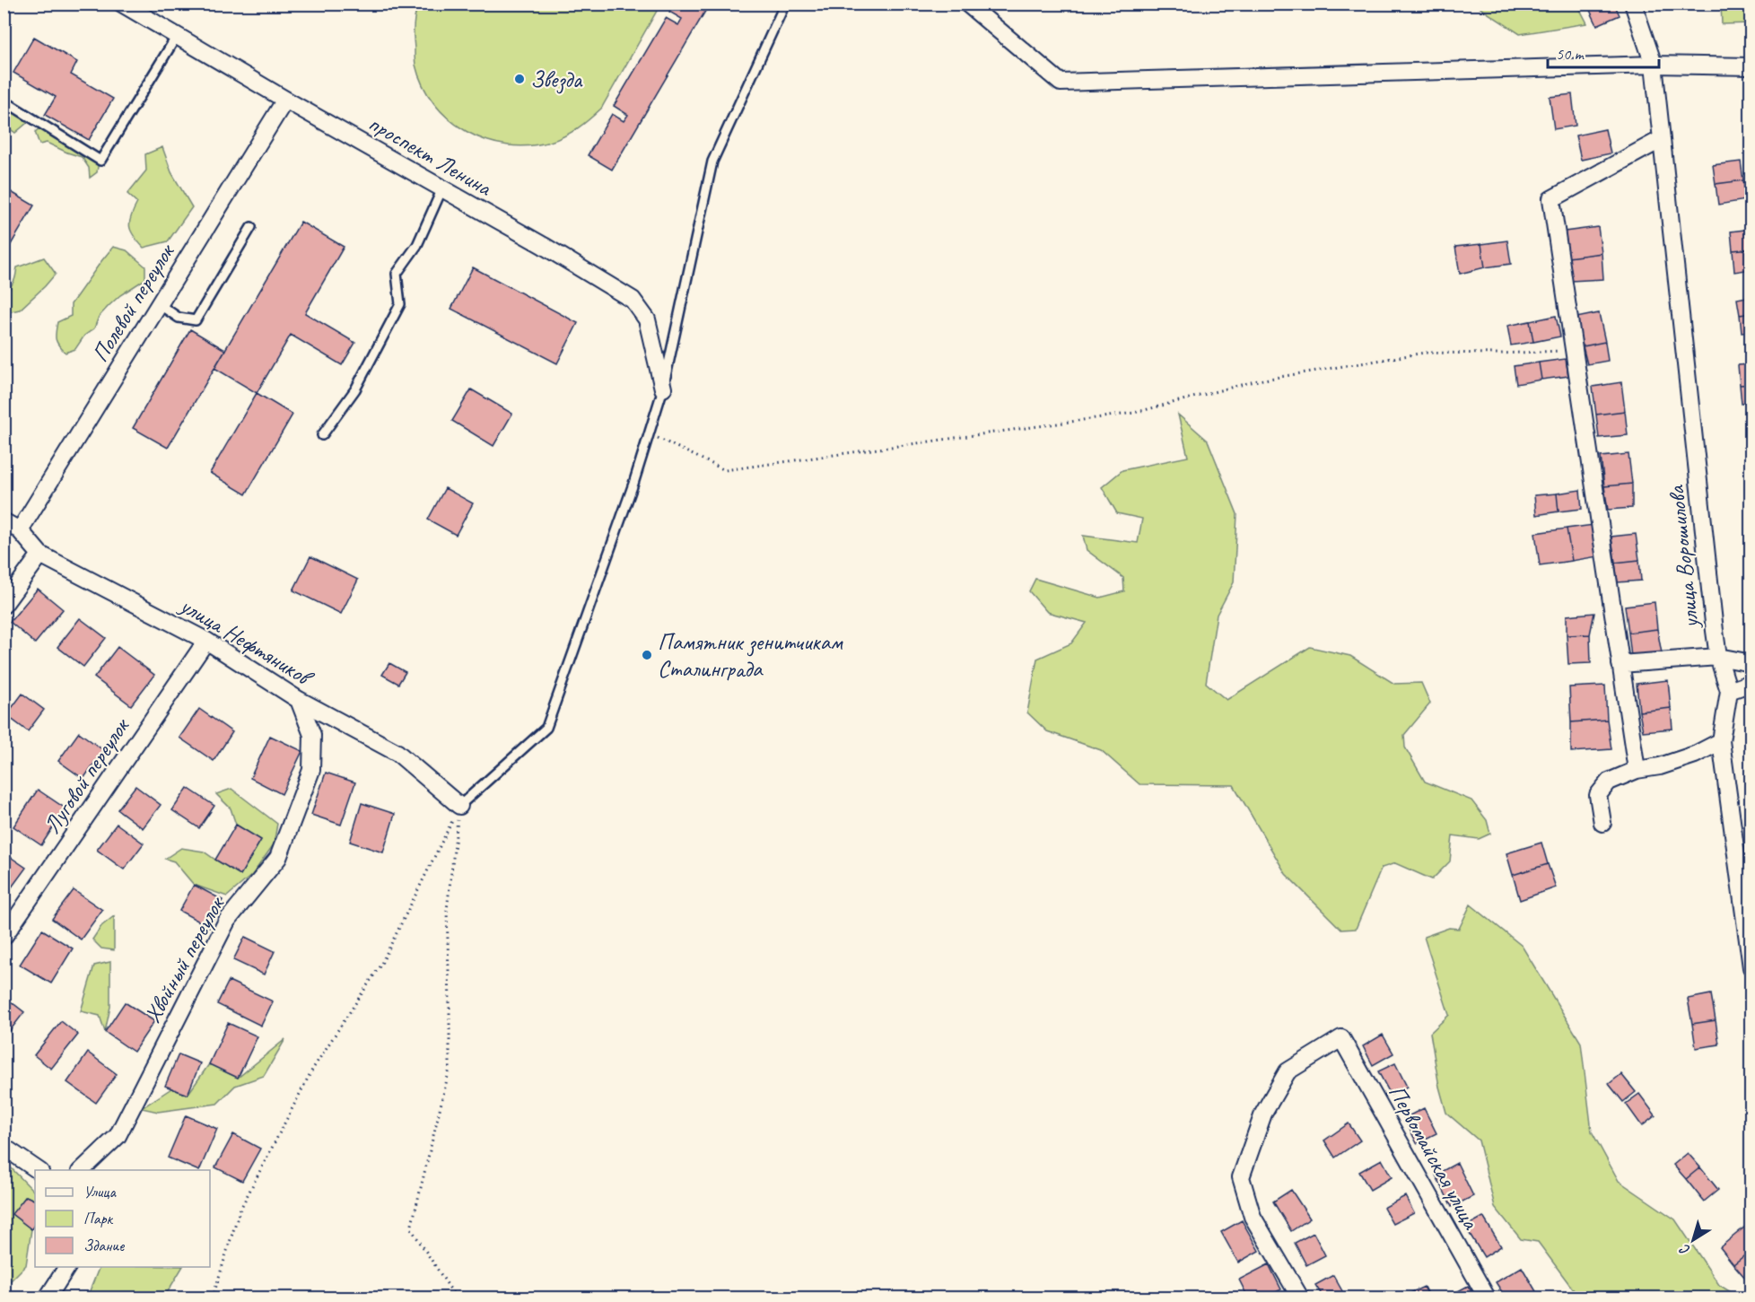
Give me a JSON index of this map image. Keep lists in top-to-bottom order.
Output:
{
  "streets": {
    "street": [
      "проспект Ленина",
      "Полевой переулок",
      "улица Ворошилова",
      "улица Нефтяников",
      "Луговой переулок",
      "Хвойный переулок",
      "Первомайская улица"
    ]
  },
  "crossings": [
    ["проспект Ленина", "Полевой переулок"],
    ["Полевой переулок", "улица Нефтяников"],
    ["улица Нефтяников", "Луговой переулок"],
    ["улица Нефтяников", "Хвойный переулок"]
  ],
  "places": ["Звезда", "Памятник зенитчикам Сталинграда"],
  "legend": ["Улица", "Парк", "Здание"],
  "scale_bar": "50 m",
  "north": "bottom left"
}
